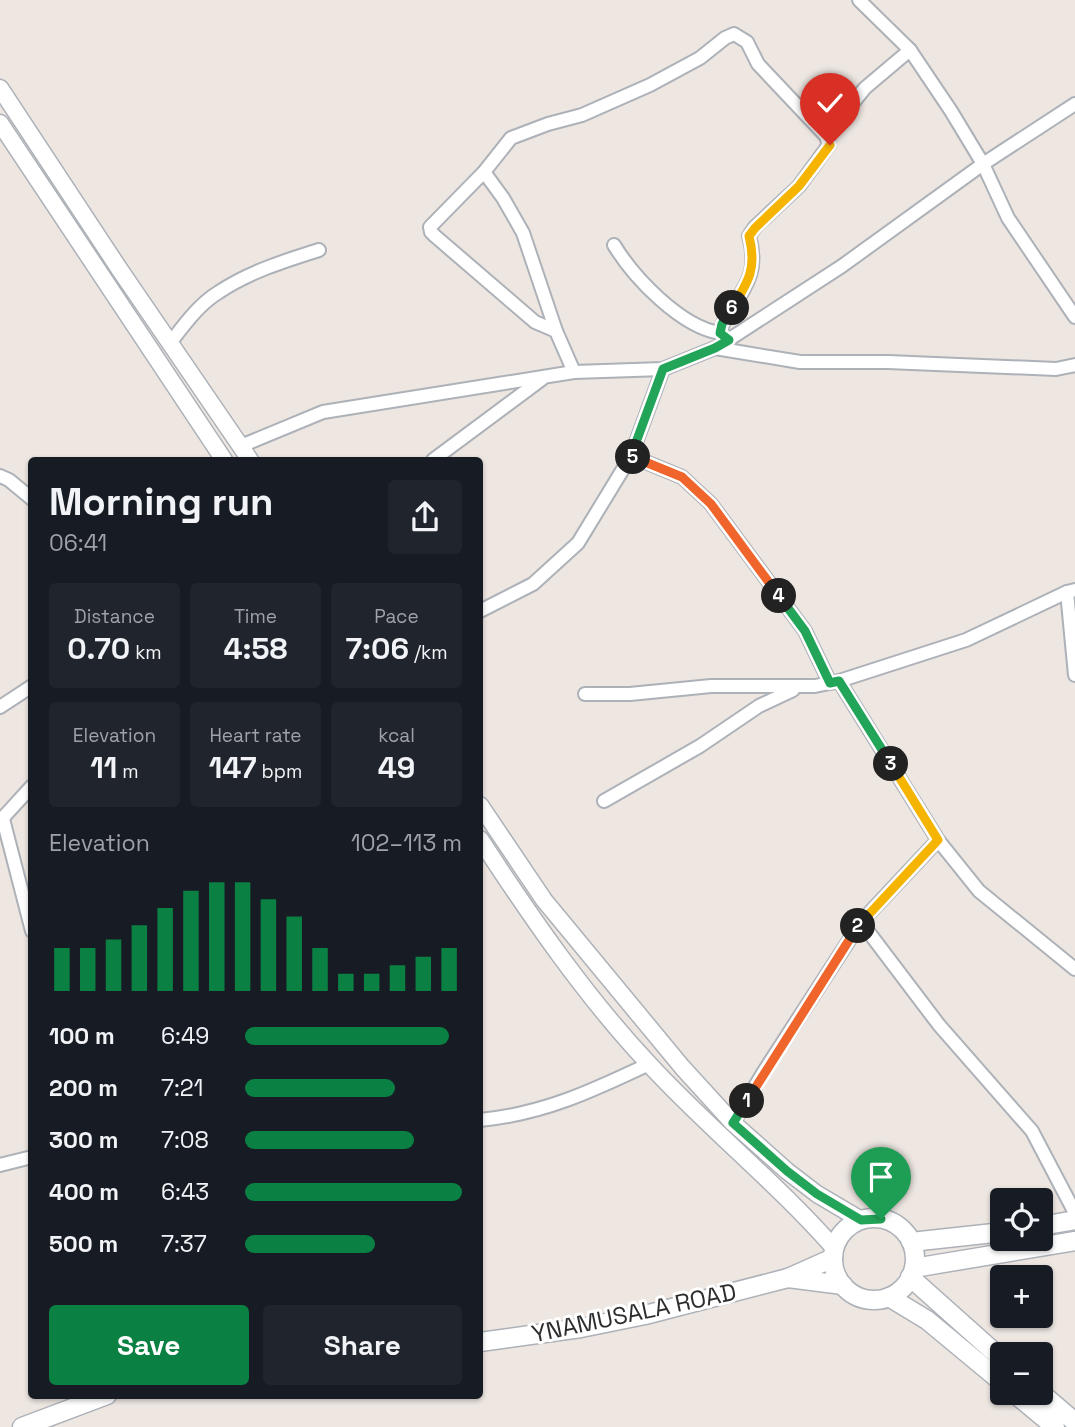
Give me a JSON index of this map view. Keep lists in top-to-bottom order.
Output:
{
  "streets": {
    "main road": ["YNAMUSALA ROAD"]
  },
  "page": {
    "pins": [
      "6",
      "5",
      "4",
      "3",
      "2",
      "1"
    ],
    "heading": ["Morning run", "06:41"],
    "stats": [
      ["Distance", "0.70 km"],
      ["Time", "4:58"],
      ["Pace", "7:06 /km"],
      ["Elevation", "11 m"],
      ["Heart rate", "147 bpm"],
      ["kcal", "49"]
    ],
    "chart": ["Elevation", "102–113 m"],
    "list": [
      {
        "name": "100 m",
        "note": "6:49"
      },
      {
        "name": "200 m",
        "note": "7:21"
      },
      {
        "name": "300 m",
        "note": "7:08"
      },
      {
        "name": "400 m",
        "note": "6:43"
      },
      {
        "name": "500 m",
        "note": "7:37"
      }
    ],
    "map_buttons": ["+", "−"],
    "buttons": ["Save", "Share"]
  }
}
